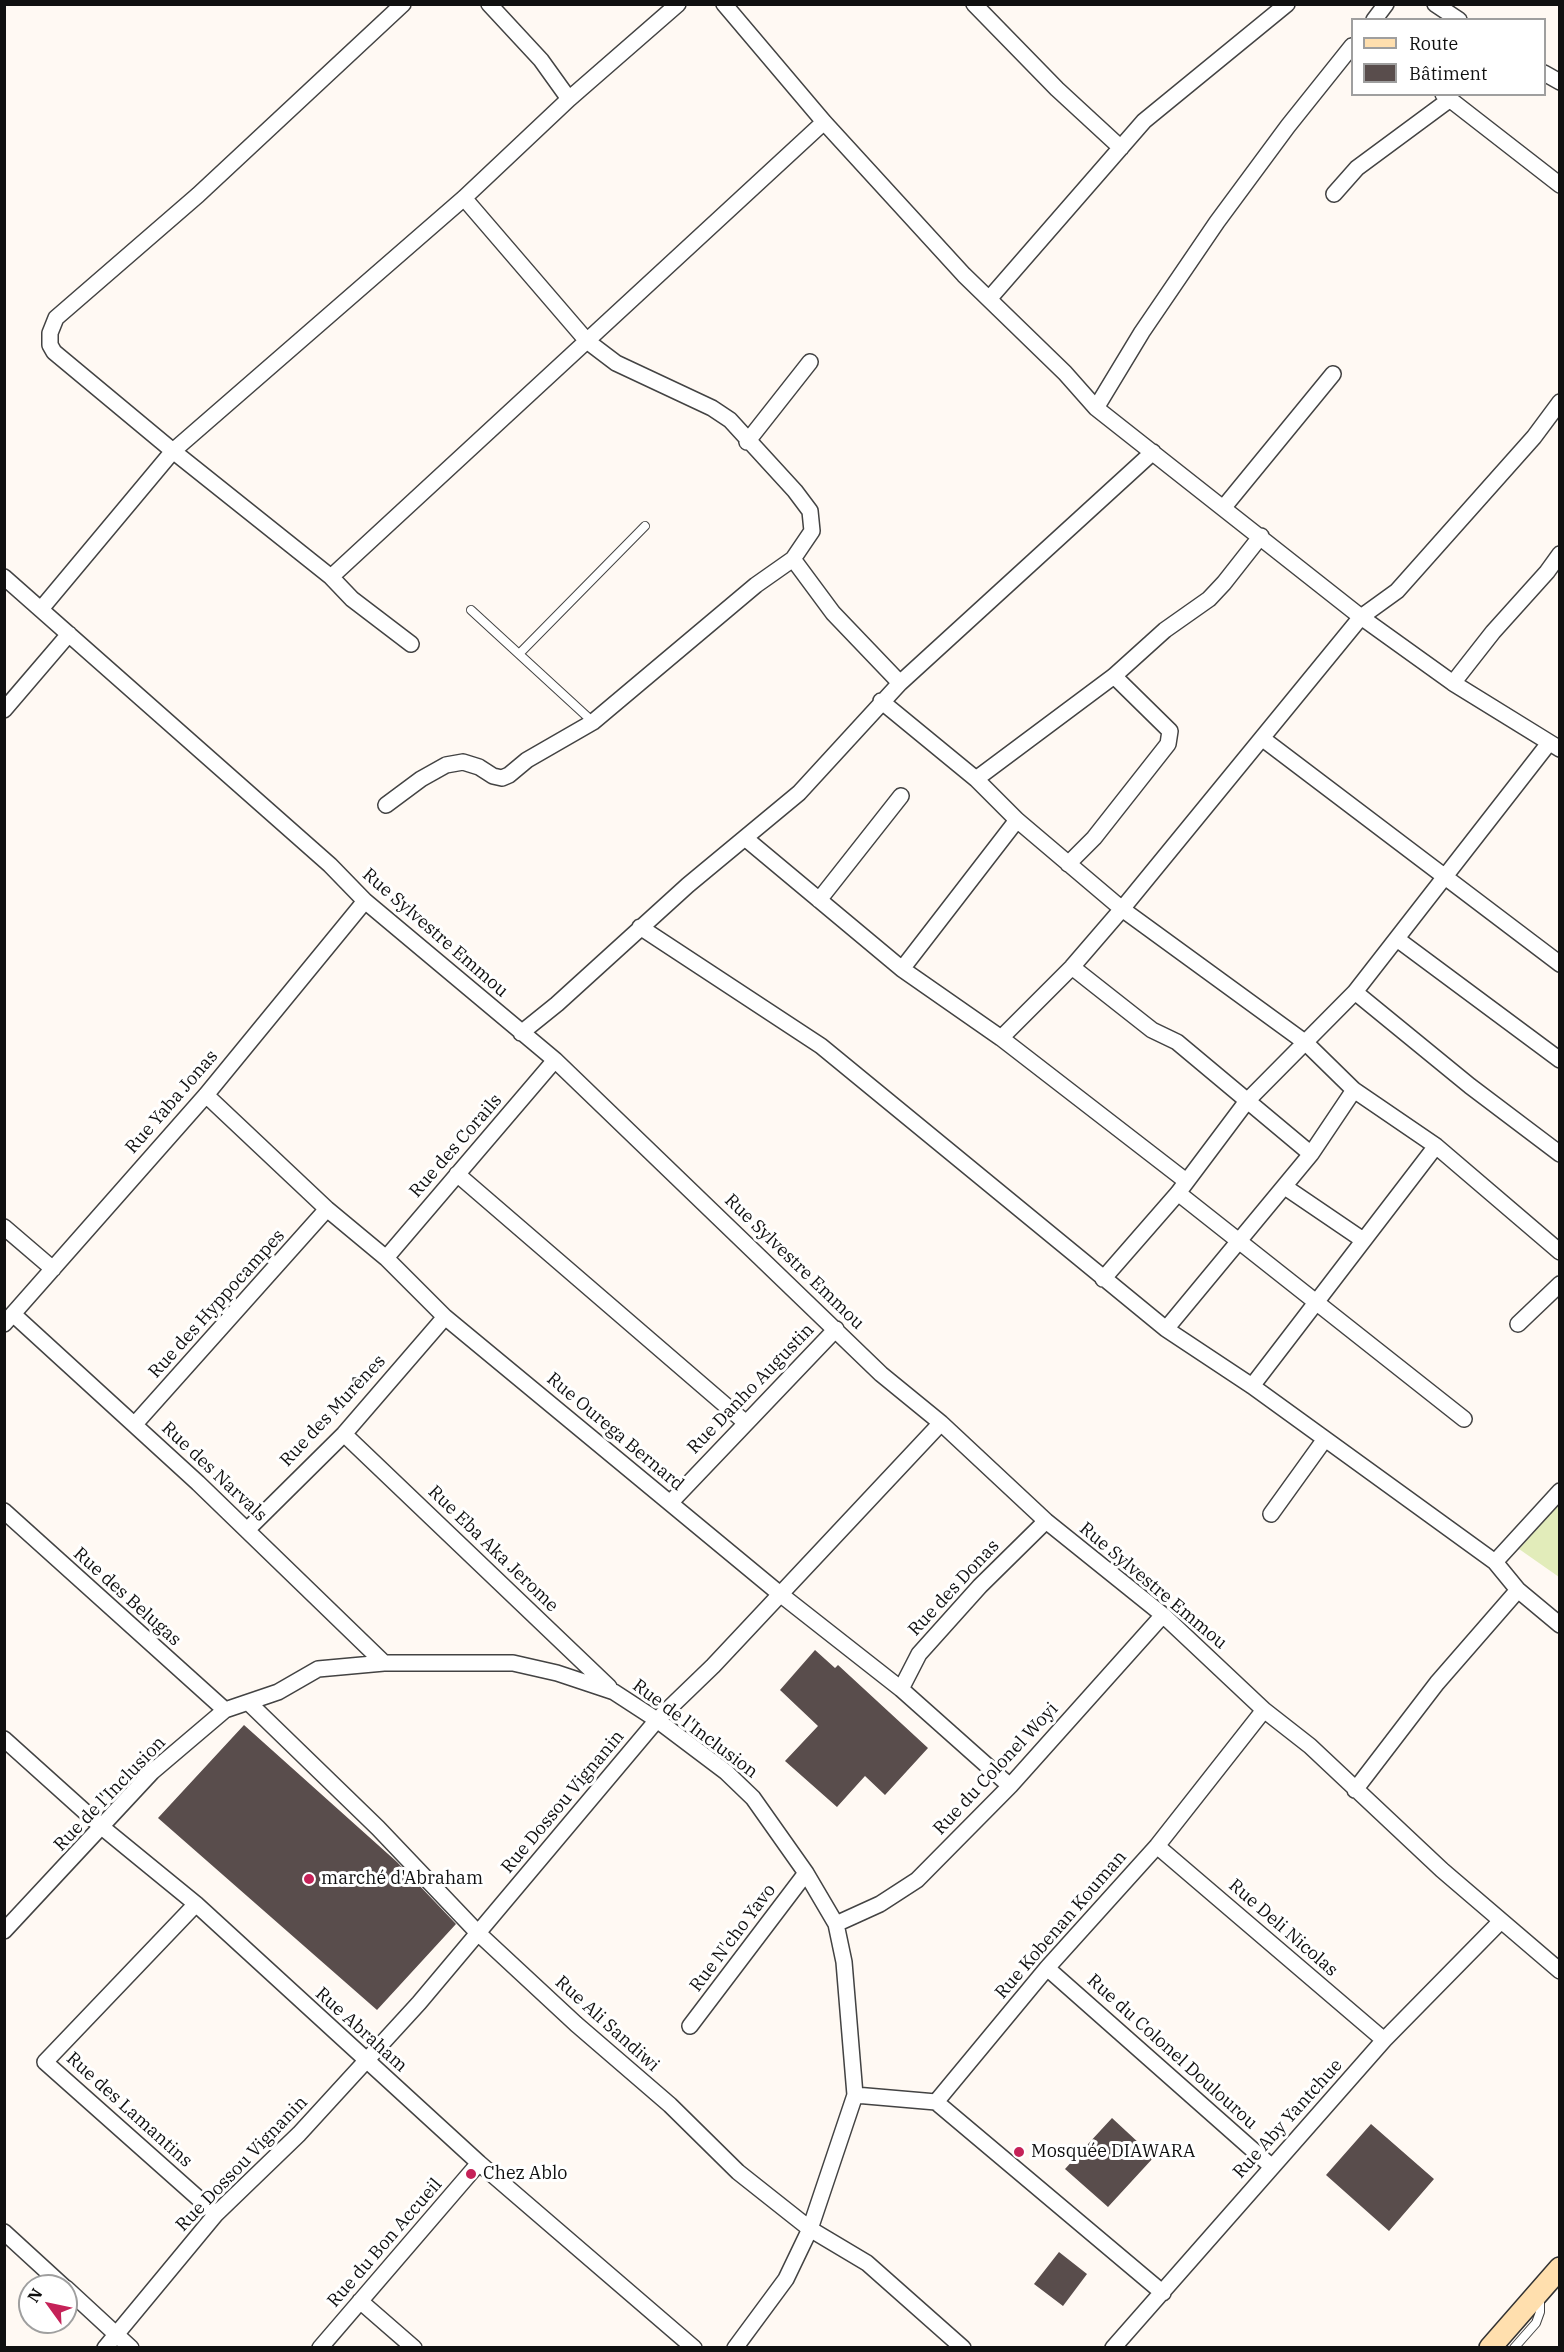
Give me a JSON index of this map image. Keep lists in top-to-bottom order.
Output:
{
  "streets": {
    "street": [
      "Rue Sylvestre Emmou",
      "Rue Yaba Jonas",
      "Rue des Corails",
      "Rue des Hyppocampes",
      "Rue Danho Augustin",
      "Rue des Murênes",
      "Rue Ourega Bernard",
      "Rue des Narvals",
      "Rue Eba Aka Jerome",
      "Rue des Donas",
      "Rue des Belugas",
      "Rue de l'Inclusion",
      "Rue du Colonel Woyi",
      "Rue Dossou Vignanin",
      "Rue Kobenan Kouman",
      "Rue Deli Nicolas",
      "Rue N'cho Yavo",
      "Rue Ali Sandiwi",
      "Rue Abraham",
      "Rue du Colonel Doulourou",
      "Rue des Lamantins",
      "Rue Aby Yantchue",
      "Rue du Bon Accueil"
    ]
  },
  "crossings": [
    ["Rue Sylvestre Emmou", "Rue Yaba Jonas"],
    ["Rue Sylvestre Emmou", "Rue des Corails"],
    ["Rue Sylvestre Emmou", "Rue Danho Augustin"],
    ["Rue Sylvestre Emmou", "Rue des Donas"],
    ["Rue Sylvestre Emmou", "Rue du Colonel Woyi"],
    ["Rue Sylvestre Emmou", "Rue Dossou Vignanin"],
    ["Rue Sylvestre Emmou", "Rue Kobenan Kouman"],
    ["Rue Sylvestre Emmou", "Rue Aby Yantchue"],
    ["Rue Yaba Jonas", "Rue Ourega Bernard"],
    ["Rue Yaba Jonas", "Rue des Narvals"],
    ["Rue des Corails", "Rue Ourega Bernard"],
    ["Rue des Hyppocampes", "Rue Ourega Bernard"],
    ["Rue des Hyppocampes", "Rue des Narvals"],
    ["Rue Danho Augustin", "Rue Ourega Bernard"],
    ["Rue des Murênes", "Rue Ourega Bernard"],
    ["Rue des Murênes", "Rue des Narvals"],
    ["Rue des Murênes", "Rue Eba Aka Jerome"],
    ["Rue Ourega Bernard", "Rue des Donas"],
    ["Rue Ourega Bernard", "Rue du Colonel Woyi"],
    ["Rue Ourega Bernard", "Rue Dossou Vignanin"],
    ["Rue des Narvals", "Rue de l'Inclusion"],
    ["Rue Eba Aka Jerome", "Rue de l'Inclusion"],
    ["Rue des Belugas", "Rue de l'Inclusion"],
    ["Rue de l'Inclusion", "Rue du Colonel Woyi"],
    ["Rue de l'Inclusion", "Rue Dossou Vignanin"],
    ["Rue de l'Inclusion", "Rue N'cho Yavo"],
    ["Rue de l'Inclusion", "Rue Ali Sandiwi"],
    ["Rue de l'Inclusion", "Rue Abraham"],
    ["Rue Dossou Vignanin", "Rue Ali Sandiwi"],
    ["Rue Dossou Vignanin", "Rue Abraham"],
    ["Rue Dossou Vignanin", "Rue des Lamantins"],
    ["Rue Kobenan Kouman", "Rue Deli Nicolas"],
    ["Rue Kobenan Kouman", "Rue du Colonel Doulourou"],
    ["Rue Deli Nicolas", "Rue Aby Yantchue"],
    ["Rue Abraham", "Rue des Lamantins"],
    ["Rue Abraham", "Rue du Bon Accueil"],
    ["Rue du Colonel Doulourou", "Rue Aby Yantchue"]
  ],
  "places": ["marché d'Abraham", "Mosquée DIAWARA", "Chez Ablo"],
  "legend": ["Route", "Bâtiment"],
  "north": "top left"
}
